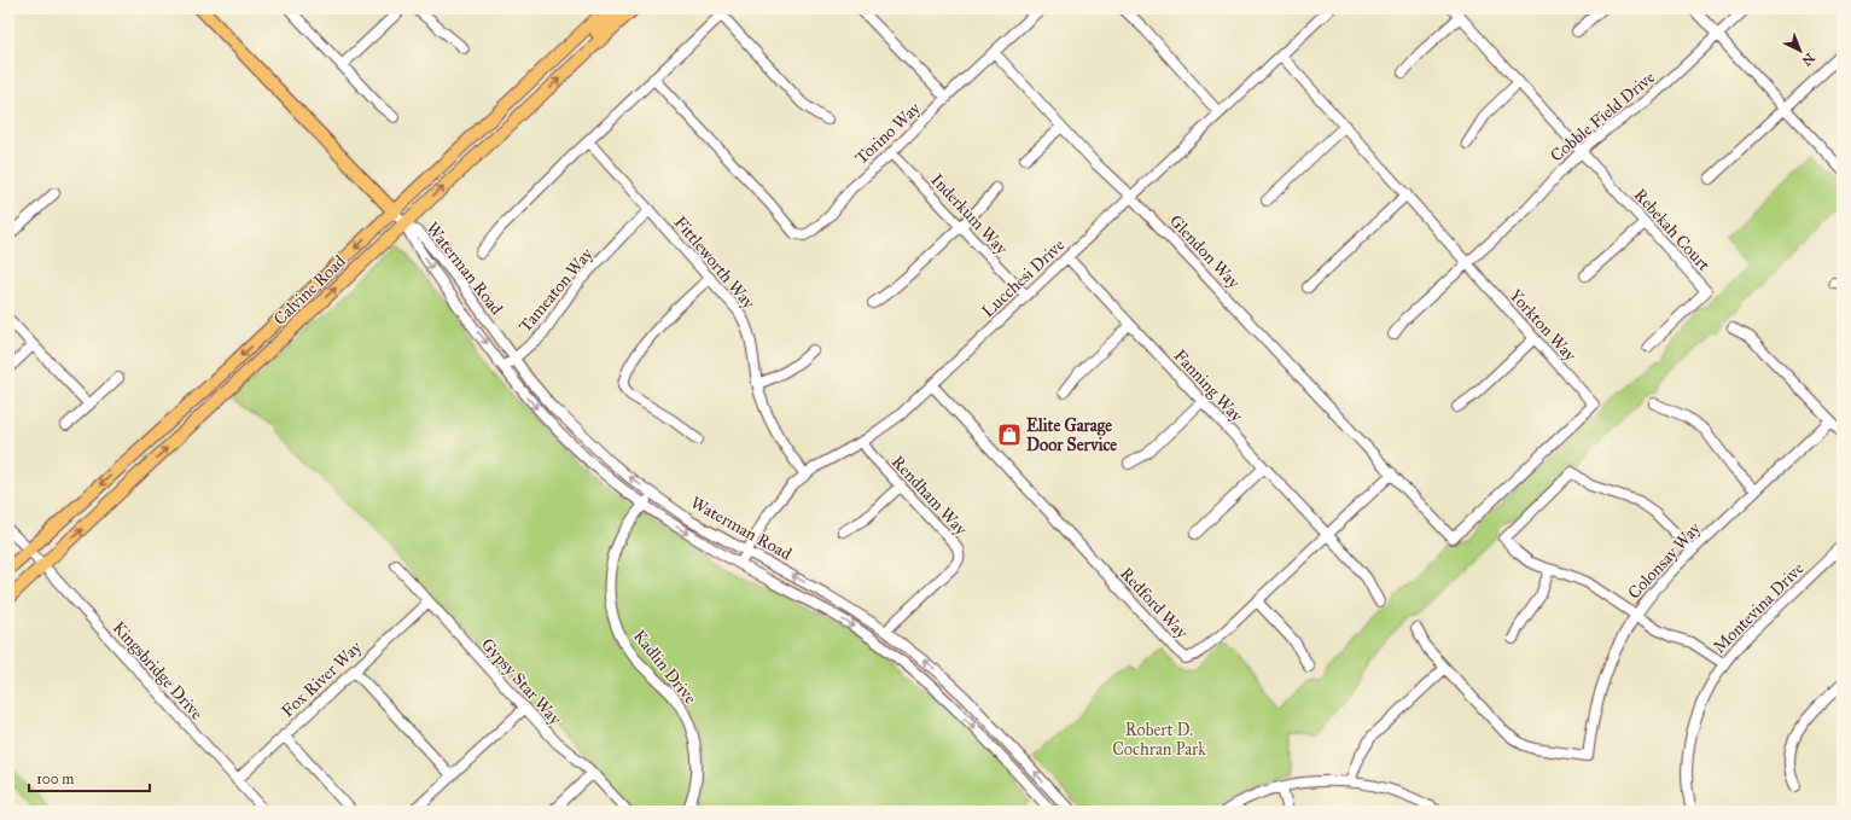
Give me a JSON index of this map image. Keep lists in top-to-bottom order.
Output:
{
  "streets": {
    "main road": ["Waterman Road", "Calvine Road"],
    "street": [
      "Cobble Field Drive",
      "Torino Way",
      "Inderkum Way",
      "Rebekah Court",
      "Glendon Way",
      "Fittleworth Way",
      "Lucchesi Drive",
      "Tameaton Way",
      "Yorkton Way",
      "Fanning Way",
      "Rendham Way",
      "Colonsay Way",
      "Redford Way",
      "Montevina Drive",
      "Kadlin Drive",
      "Kingsbridge Drive",
      "Fox River Way",
      "Gypsy Star Way"
    ]
  },
  "crossings": [
    ["Cobble Field Drive", "Rebekah Court"],
    ["Cobble Field Drive", "Yorkton Way"],
    ["Torino Way", "Inderkum Way"],
    ["Torino Way", "Glendon Way"],
    ["Inderkum Way", "Lucchesi Drive"],
    ["Glendon Way", "Lucchesi Drive"],
    ["Glendon Way", "Yorkton Way"],
    ["Glendon Way", "Redford Way"],
    ["Fittleworth Way", "Lucchesi Drive"],
    ["Fittleworth Way", "Tameaton Way"],
    ["Waterman Road", "Lucchesi Drive"],
    ["Waterman Road", "Calvine Road"],
    ["Waterman Road", "Tameaton Way"],
    ["Waterman Road", "Rendham Way"],
    ["Waterman Road", "Kadlin Drive"],
    ["Lucchesi Drive", "Yorkton Way"],
    ["Lucchesi Drive", "Fanning Way"],
    ["Lucchesi Drive", "Rendham Way"],
    ["Lucchesi Drive", "Redford Way"],
    ["Calvine Road", "Kingsbridge Drive"],
    ["Yorkton Way", "Redford Way"],
    ["Fanning Way", "Redford Way"],
    ["Kingsbridge Drive", "Fox River Way"],
    ["Fox River Way", "Gypsy Star Way"]
  ],
  "parks": ["Robert D. Cochran Park"],
  "places": {
    "shop": ["Elite Garage Door Service"]
  },
  "scale_bar": "100 m",
  "north": "bottom right"
}
